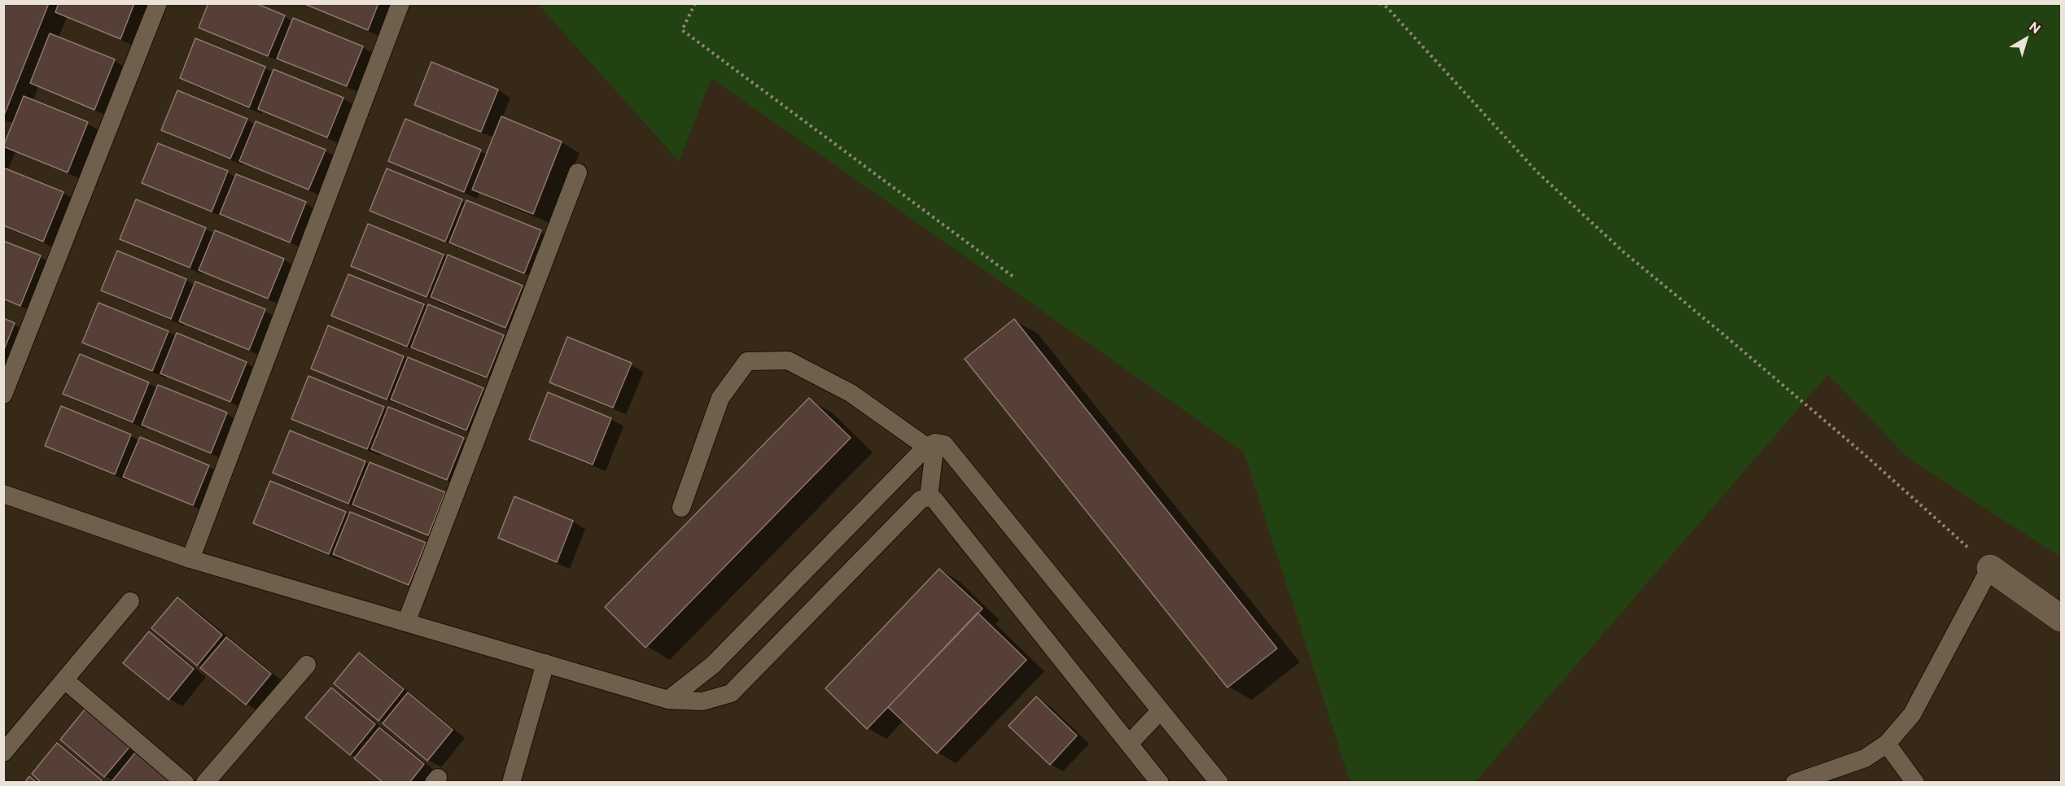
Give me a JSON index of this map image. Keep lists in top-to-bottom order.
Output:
{
  "north": "top right"
}
